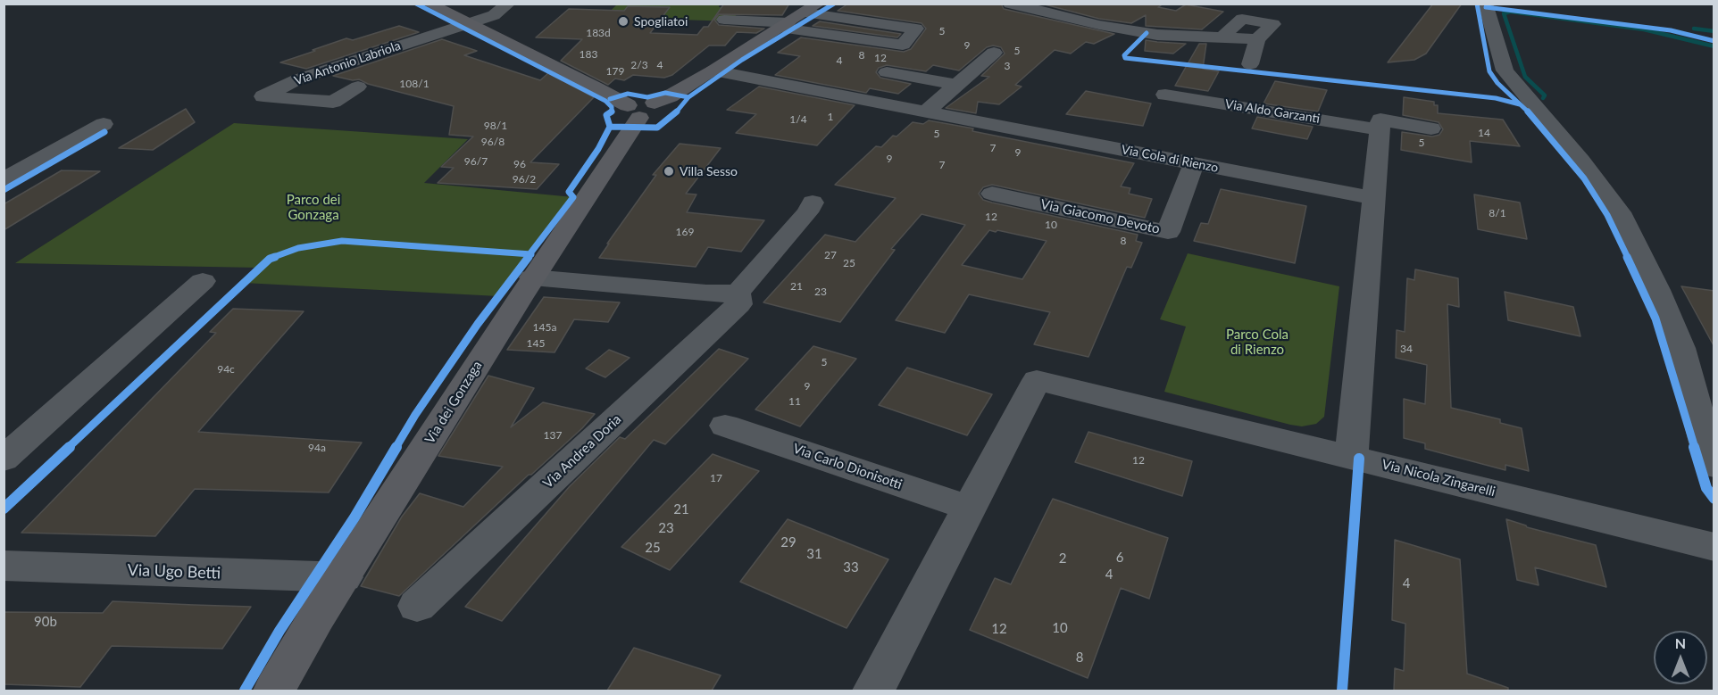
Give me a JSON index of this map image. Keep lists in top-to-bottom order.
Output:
{
  "streets": {
    "main road": ["Via dei Gonzaga"],
    "street": [
      "Via Antonio Labriola",
      "Via Aldo Garzanti",
      "Via Cola di Rienzo",
      "Via Giacomo Devoto",
      "Via Andrea Doria",
      "Via Carlo Dionisotti",
      "Via Nicola Zingarelli",
      "Via Ugo Betti"
    ]
  },
  "crossings": [
    ["Via Cola di Rienzo", "Via Giacomo Devoto"],
    ["Via dei Gonzaga", "Via Ugo Betti"],
    ["Via Carlo Dionisotti", "Via Nicola Zingarelli"]
  ],
  "parks": ["Parco dei Gonzaga", "Parco Cola di Rienzo"],
  "places": ["Spogliatoi", "Villa Sesso"],
  "house_numbers": [
    "5",
    "183d",
    "9",
    "5",
    "183",
    "8",
    "12",
    "4",
    "2/3",
    "4",
    "3",
    "179",
    "108/1",
    "1",
    "1/4",
    "98/1",
    "14",
    "5",
    "96/8",
    "5",
    "7",
    "9",
    "9",
    "96/7",
    "96",
    "7",
    "96/2",
    "8/1",
    "12",
    "10",
    "169",
    "8",
    "27",
    "25",
    "21",
    "23",
    "145a",
    "145",
    "34",
    "5",
    "94c",
    "9",
    "11",
    "137",
    "94a",
    "12",
    "17",
    "21",
    "23",
    "29",
    "25",
    "31",
    "6",
    "2",
    "33",
    "4",
    "4",
    "90b",
    "10",
    "12",
    "8"
  ],
  "north": "top"
}
